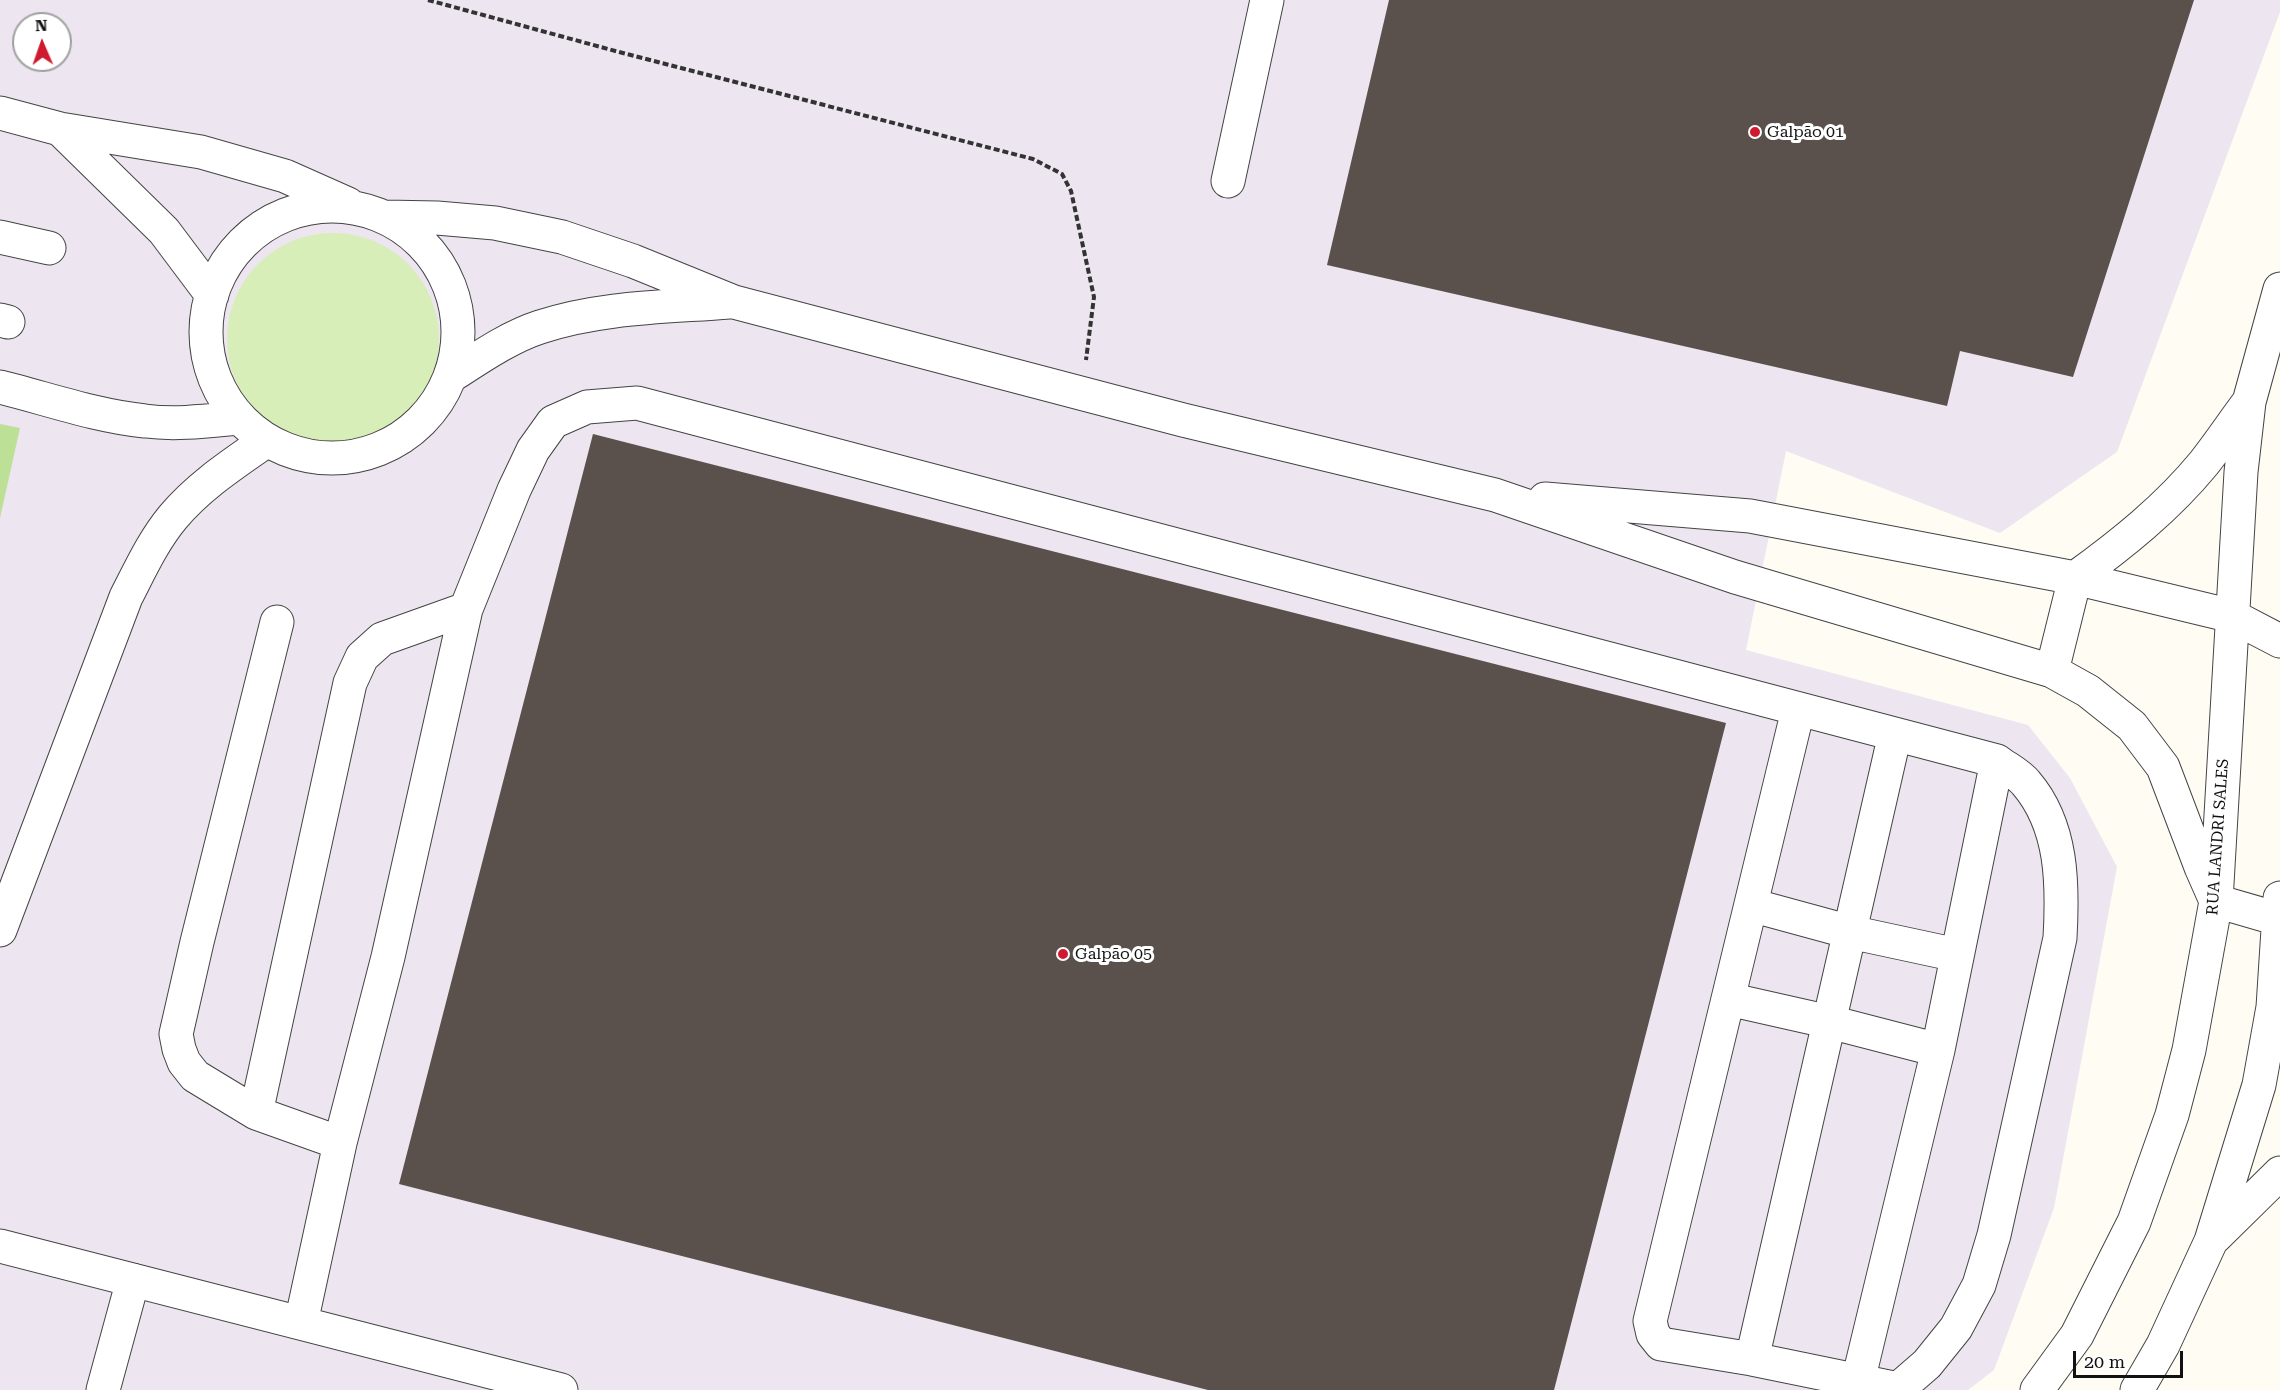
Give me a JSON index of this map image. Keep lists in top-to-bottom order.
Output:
{
  "streets": {
    "street": ["RUA LANDRI SALES"]
  },
  "places": ["Galpão 01", "Galpão 05"],
  "scale_bar": "20 m",
  "north": "top"
}
